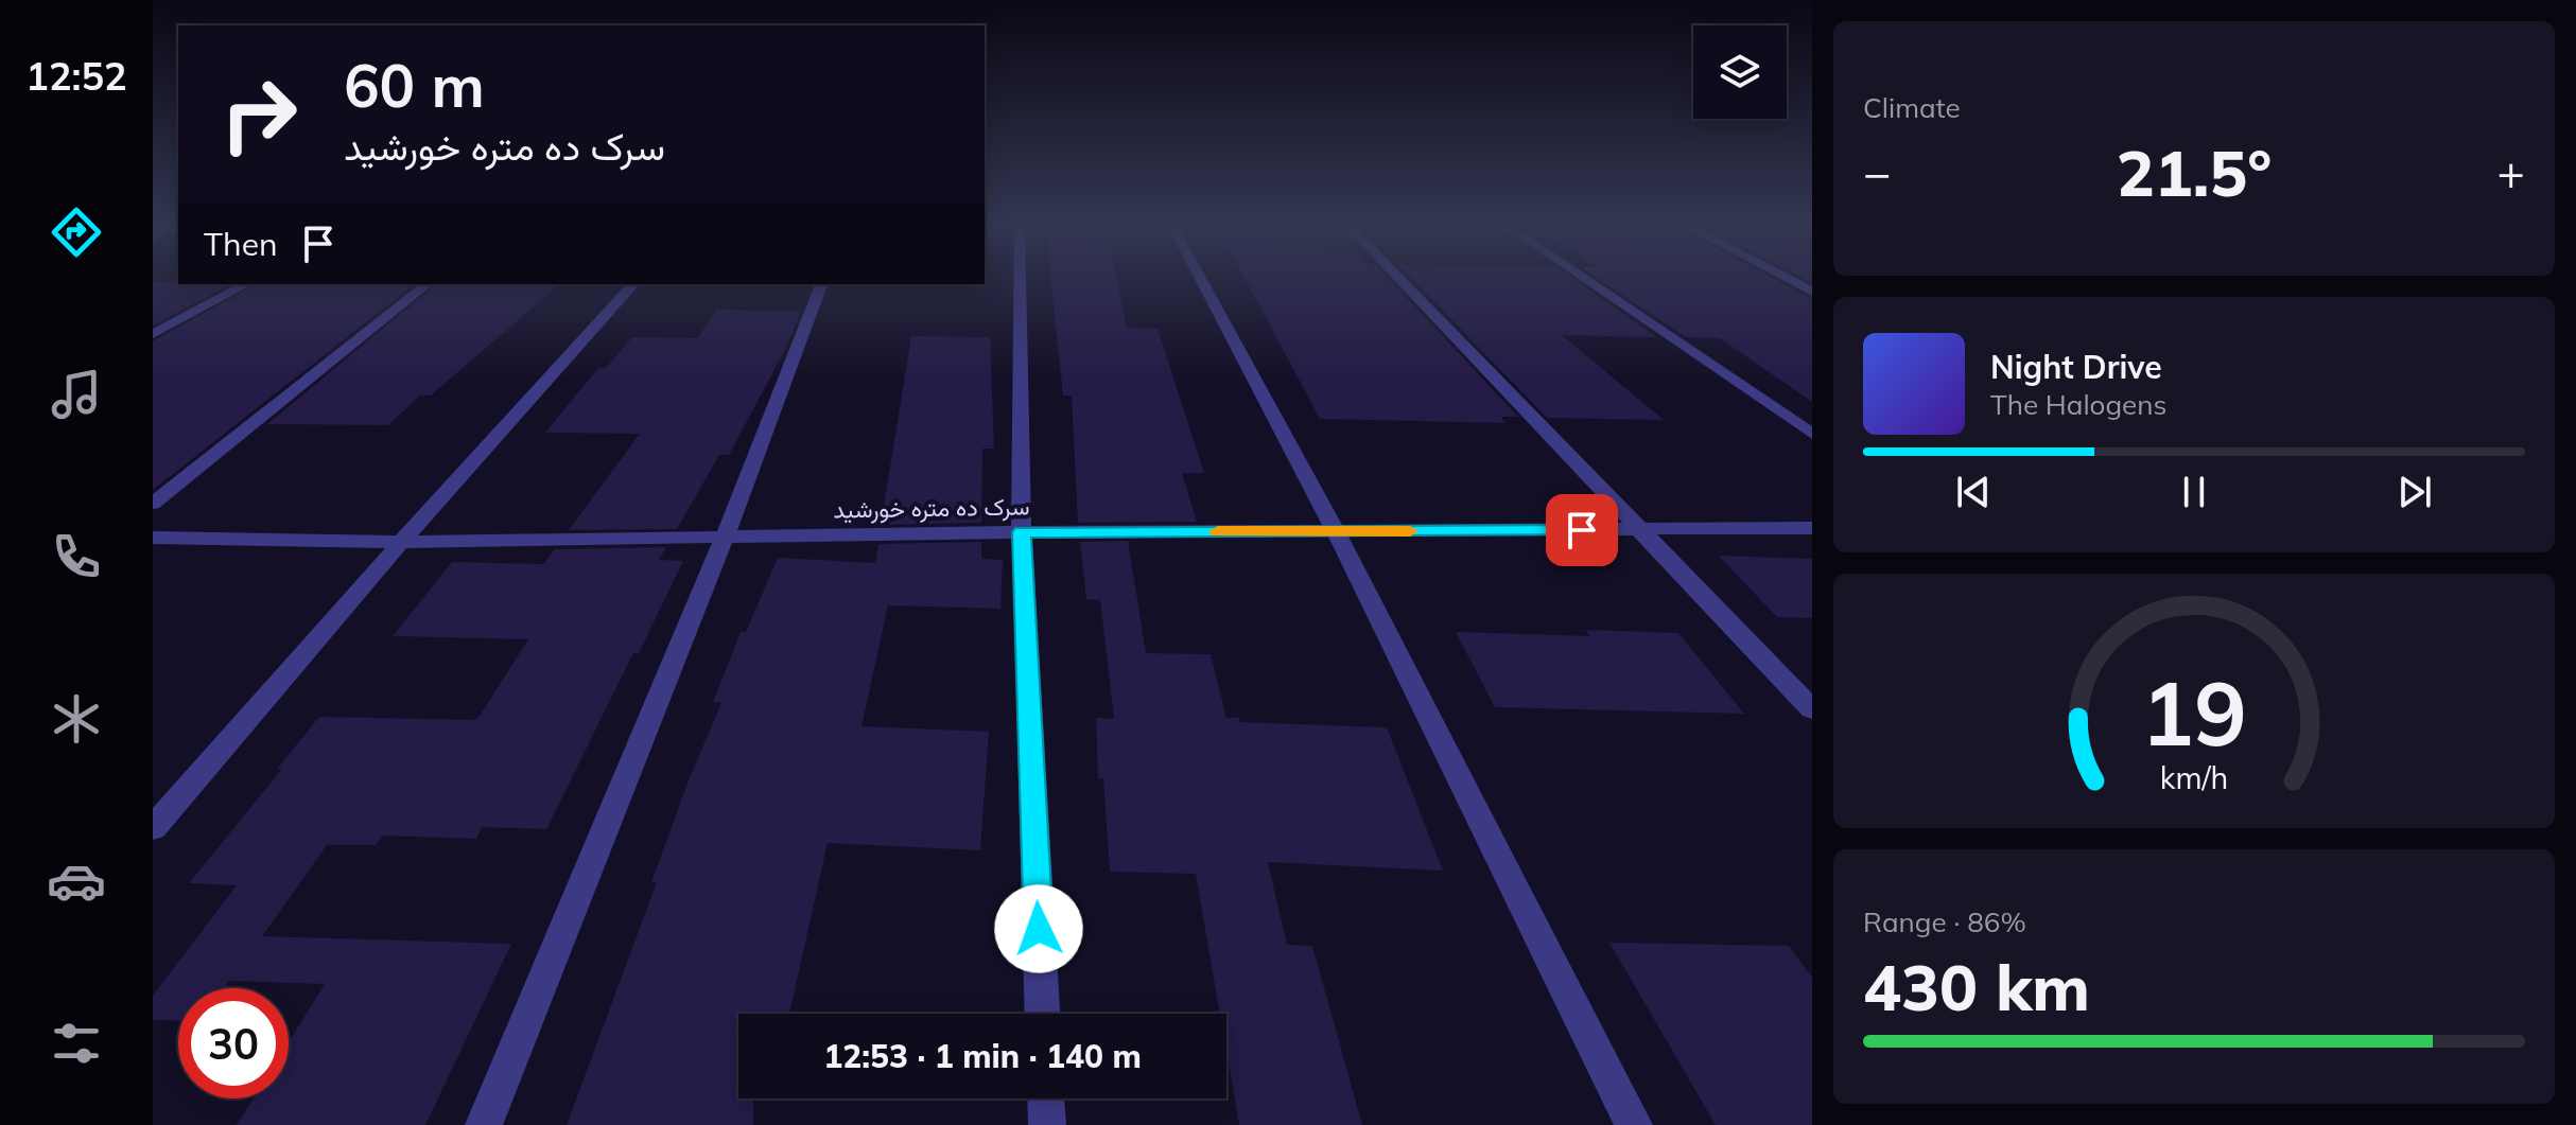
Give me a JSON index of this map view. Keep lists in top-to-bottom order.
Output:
{
  "streets": {
    "street": ["سرک ده متره خورشید"]
  },
  "page": {
    "tabs": "12:52",
    "tile": [
      "Climate",
      ["Range · 86%", "430 km"]
    ],
    "turn": ["60 m", "سرک ده متره خورشید"],
    "heat": ["−", "21.5°", "+"],
    "then": "Then",
    "song": ["Night Drive", "The Halogens"],
    "limit": "30",
    "trip": "12:53 · 1 min · 140 m",
    "gauge": ["19", "km/h"]
  }
}
